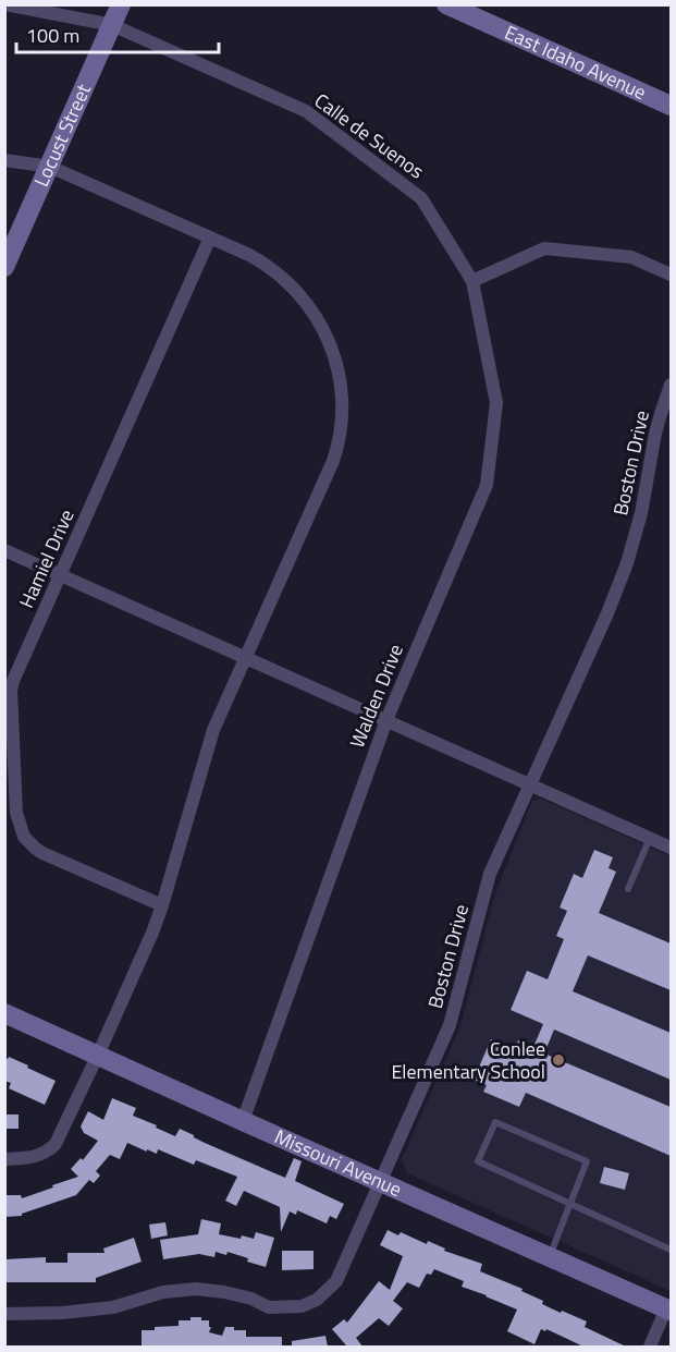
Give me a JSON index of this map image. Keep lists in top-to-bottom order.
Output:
{
  "streets": {
    "main road": ["East Idaho Avenue", "Locust Street", "Missouri Avenue"],
    "street": [
      "Calle de Suenos",
      "Boston Drive",
      "Hamiel Drive",
      "Walden Drive"
    ]
  },
  "crossings": [
    ["Locust Street", "Calle de Suenos"],
    ["Calle de Suenos", "Walden Drive"],
    ["Boston Drive", "Missouri Avenue"],
    ["Walden Drive", "Missouri Avenue"]
  ],
  "places": ["Conlee Elementary School"],
  "scale_bar": "100 m"
}
